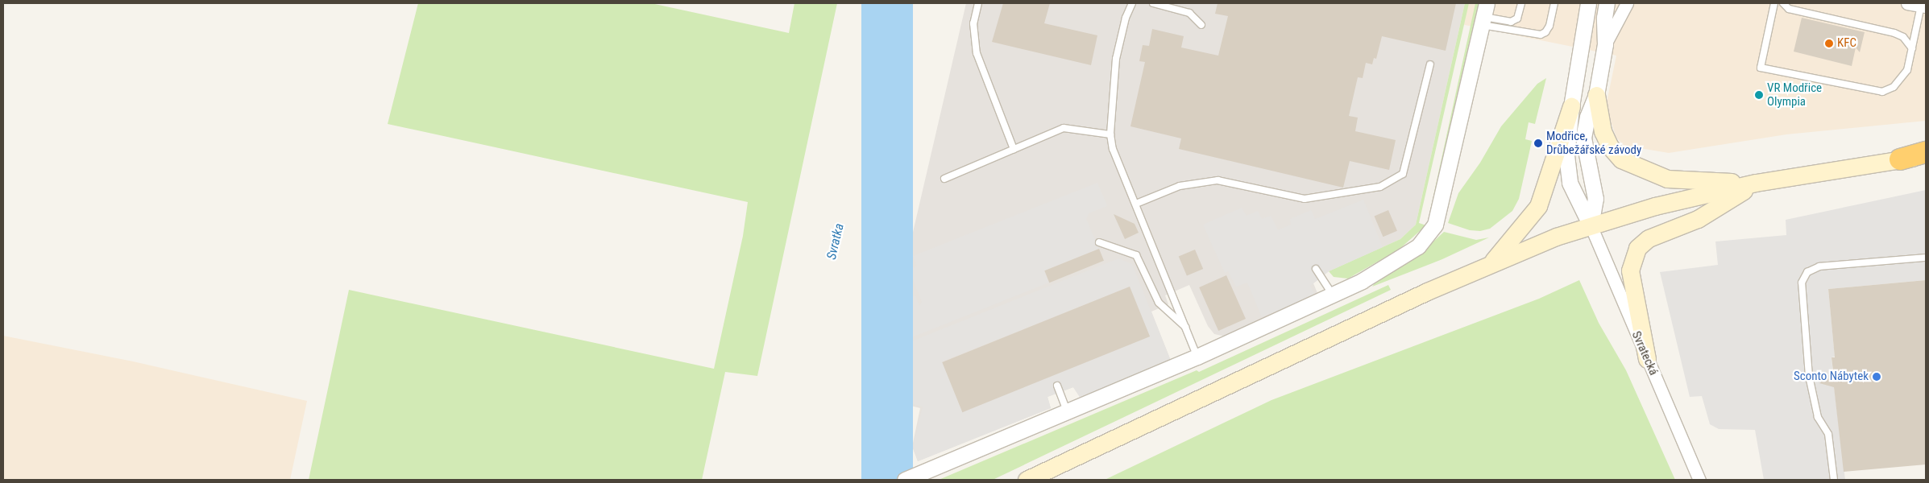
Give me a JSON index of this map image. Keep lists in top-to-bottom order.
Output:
{
  "streets": {
    "street": ["Svratecká"]
  },
  "water": ["Svratka"],
  "places": [
    "KFC",
    "VR Modřice Olympia",
    "Modřice, Drůbežářské závody",
    "Sconto Nábytek"
  ]
}
